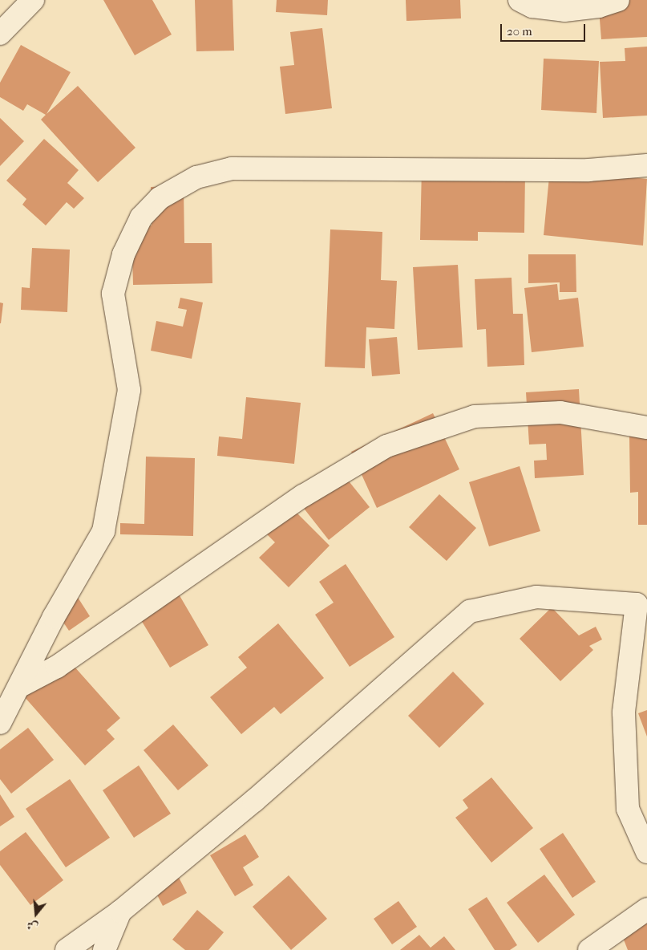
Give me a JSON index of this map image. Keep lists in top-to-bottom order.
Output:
{
  "scale_bar": "20 m",
  "north": "bottom"
}
